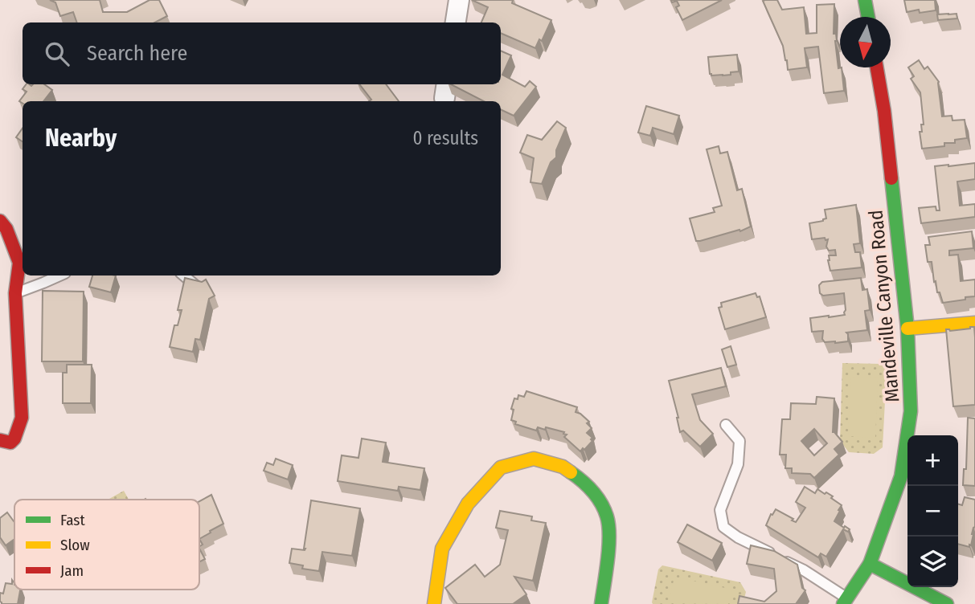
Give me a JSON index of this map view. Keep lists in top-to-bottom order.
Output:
{
  "streets": {
    "street": ["Mandeville Canyon Road"]
  },
  "legend": ["Fast", "Slow", "Jam"],
  "north": "bottom",
  "page": {
    "search": "Search here",
    "heading": ["Nearby", "0 results"],
    "map_buttons": ["+", "−"]
  }
}
